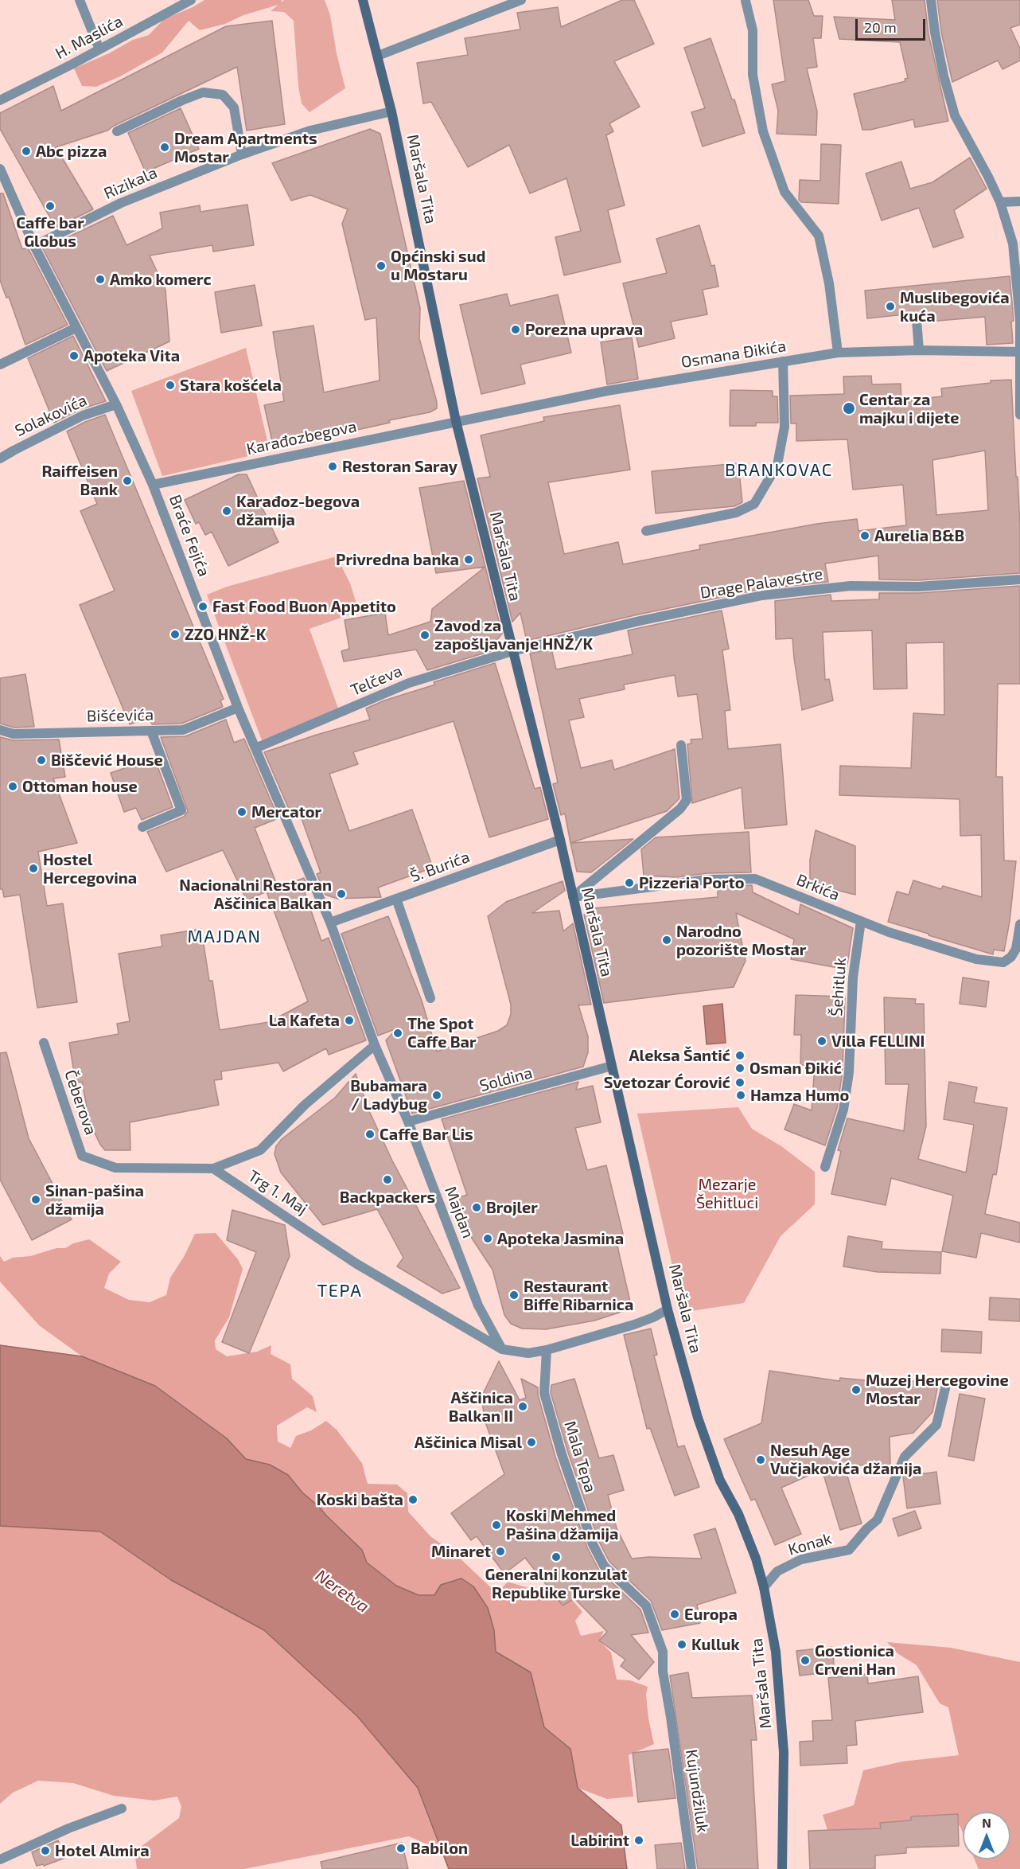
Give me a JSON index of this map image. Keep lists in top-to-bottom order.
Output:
{
  "streets": {
    "street": [
      "H. Maslića",
      "Maršala Tita",
      "Rizikala",
      "Osmana Đikića",
      "Solakovića",
      "Karađozbegova",
      "Braće Fejića",
      "Drage Palavestre",
      "Telčeva",
      "Bišćevića",
      "Š. Burića",
      "Brkića",
      "Šehitluk",
      "Soldina",
      "Čeberova",
      "Trg 1. Maj",
      "Majdan",
      "Mala Tepa",
      "Konak",
      "Kujundžiluk"
    ]
  },
  "crossings": [
    ["Maršala Tita", "Rizikala"],
    ["Maršala Tita", "Osmana Đikića"],
    ["Maršala Tita", "Karađozbegova"],
    ["Maršala Tita", "Drage Palavestre"],
    ["Maršala Tita", "Telčeva"],
    ["Maršala Tita", "Š. Burića"],
    ["Maršala Tita", "Brkića"],
    ["Maršala Tita", "Soldina"],
    ["Maršala Tita", "Konak"],
    ["Rizikala", "Braće Fejića"],
    ["Osmana Đikića", "Karađozbegova"],
    ["Solakovića", "Braće Fejića"],
    ["Karađozbegova", "Braće Fejića"],
    ["Braće Fejića", "Telčeva"],
    ["Braće Fejića", "Bišćevića"],
    ["Braće Fejića", "Š. Burića"],
    ["Braće Fejića", "Majdan"],
    ["Drage Palavestre", "Telčeva"],
    ["Š. Burića", "Majdan"],
    ["Brkića", "Šehitluk"],
    ["Soldina", "Majdan"],
    ["Čeberova", "Trg 1. Maj"],
    ["Trg 1. Maj", "Majdan"],
    ["Mala Tepa", "Kujundžiluk"]
  ],
  "districts": ["BRANKOVAC", "MAJDAN", "TEPA"],
  "water": ["Neretva"],
  "parks": ["Mezarje Šehitluci"],
  "places": [
    "Dream Apartments Mostar",
    "Abc pizza",
    "Caffe bar Globus",
    "Općinski sud u Mostaru",
    "Amko komerc",
    "Muslibegovića kuća",
    "Porezna uprava",
    "Apoteka Vita",
    "Stara košćela",
    "Centar za majku i dijete",
    "Restoran Saray",
    "Raiffeisen Bank",
    "Karađoz-begova džamija",
    "Aurelia B&B",
    "Privredna banka",
    "Fast Food Buon Appetito",
    "ZZO HNŽ-K",
    "Zavod za zapošljavanje HNŽ/K",
    "Biščević House",
    "Ottoman house",
    "Mercator",
    "Hostel Hercegovina",
    "Pizzeria Porto",
    "Nacionalni Restoran Aščinica Balkan",
    "Narodno pozorište Mostar",
    "La Kafeta",
    "The Spot Caffe Bar",
    "Villa FELLINI",
    "Aleksa Šantić",
    "Osman Đikić",
    "Svetozar Ćorović",
    "Bubamara / Ladybug",
    "Hamza Humo",
    "Caffe Bar Lis",
    "Backpackers",
    "Sinan-pašina džamija",
    "Brojler",
    "Apoteka Jasmina",
    "Restaurant Biffe Ribarnica",
    "Muzej Hercegovine Mostar",
    "Aščinica Balkan II",
    "Aščinica Misal",
    "Nesuh Age Vučjakovića džamija",
    "Koski bašta",
    "Koski Mehmed Pašina džamija",
    "Minaret",
    "Generalni konzulat Republike Turske",
    "Europa",
    "Kulluk",
    "Gostionica Crveni Han",
    "Labirint",
    "Babilon",
    "Hotel Almira"
  ],
  "scale_bar": "20 m",
  "north": "top"
}
